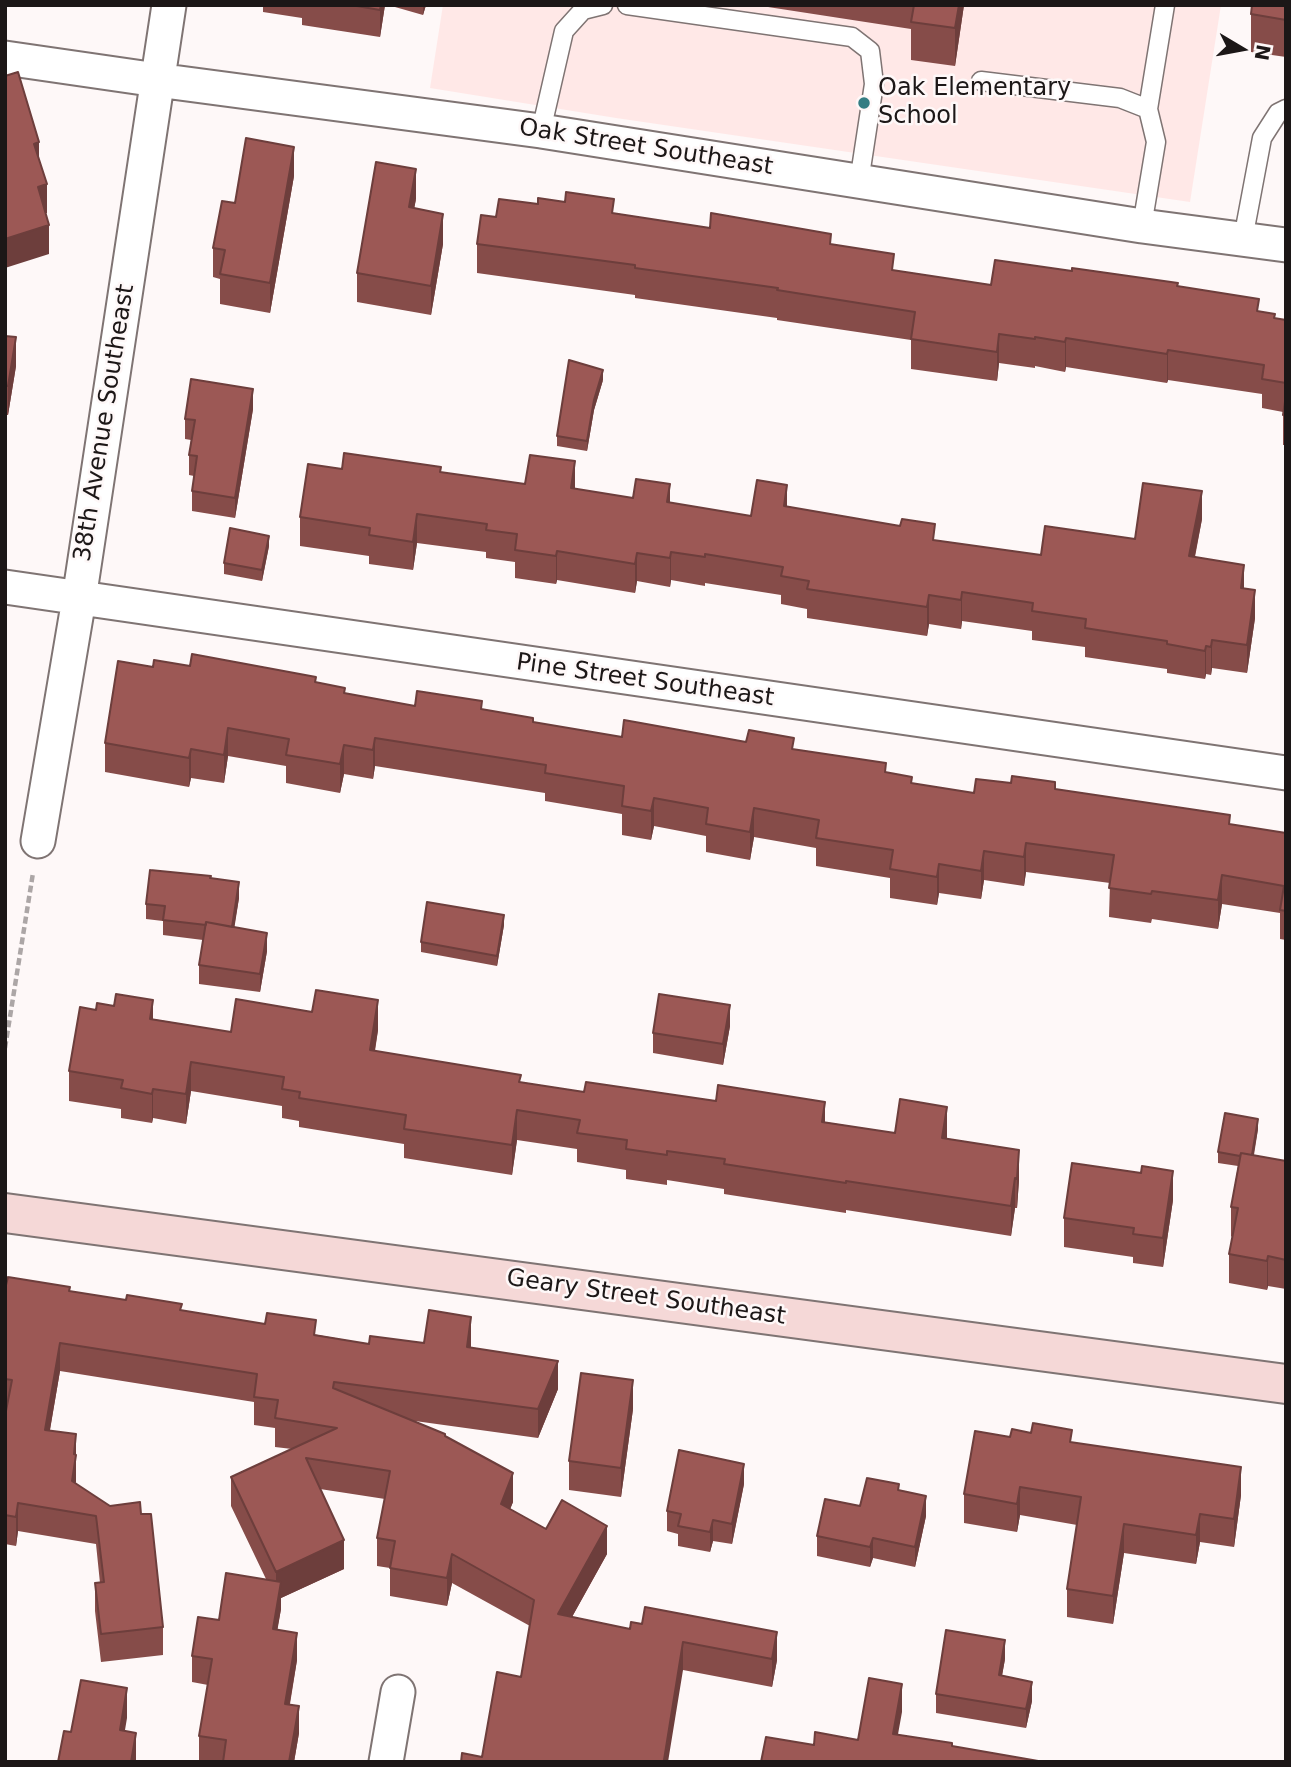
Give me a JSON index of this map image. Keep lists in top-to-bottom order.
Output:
{
  "streets": {
    "street": [
      "Oak Street Southeast",
      "38th Avenue Southeast",
      "Pine Street Southeast",
      "Geary Street Southeast"
    ]
  },
  "crossings": [
    ["Oak Street Southeast", "38th Avenue Southeast"],
    ["38th Avenue Southeast", "Pine Street Southeast"]
  ],
  "places": ["Oak Elementary School"],
  "north": "right"
}
